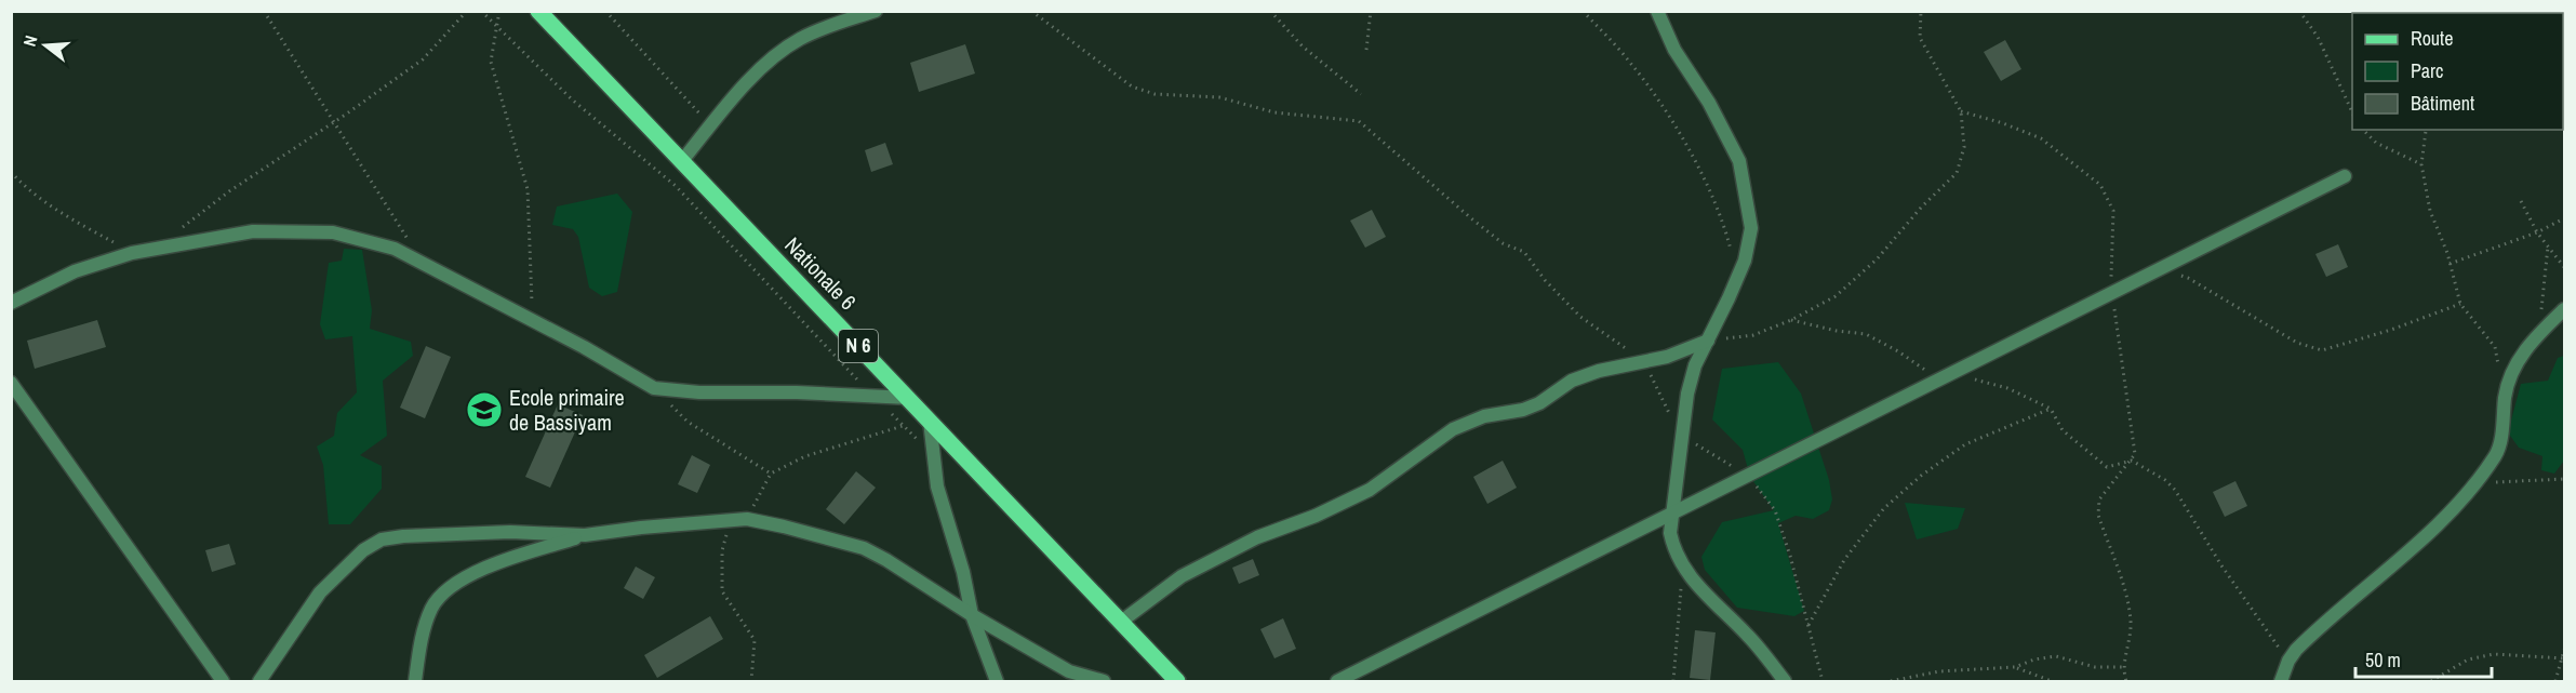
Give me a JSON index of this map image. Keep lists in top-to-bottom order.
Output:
{
  "streets": {
    "main road": ["Nationale 6", "N 6"]
  },
  "places": {
    "school or university": ["Ecole primaire de Bassiyam"]
  },
  "legend": ["Route", "Parc", "Bâtiment"],
  "scale_bar": "50 m",
  "north": "left"
}
